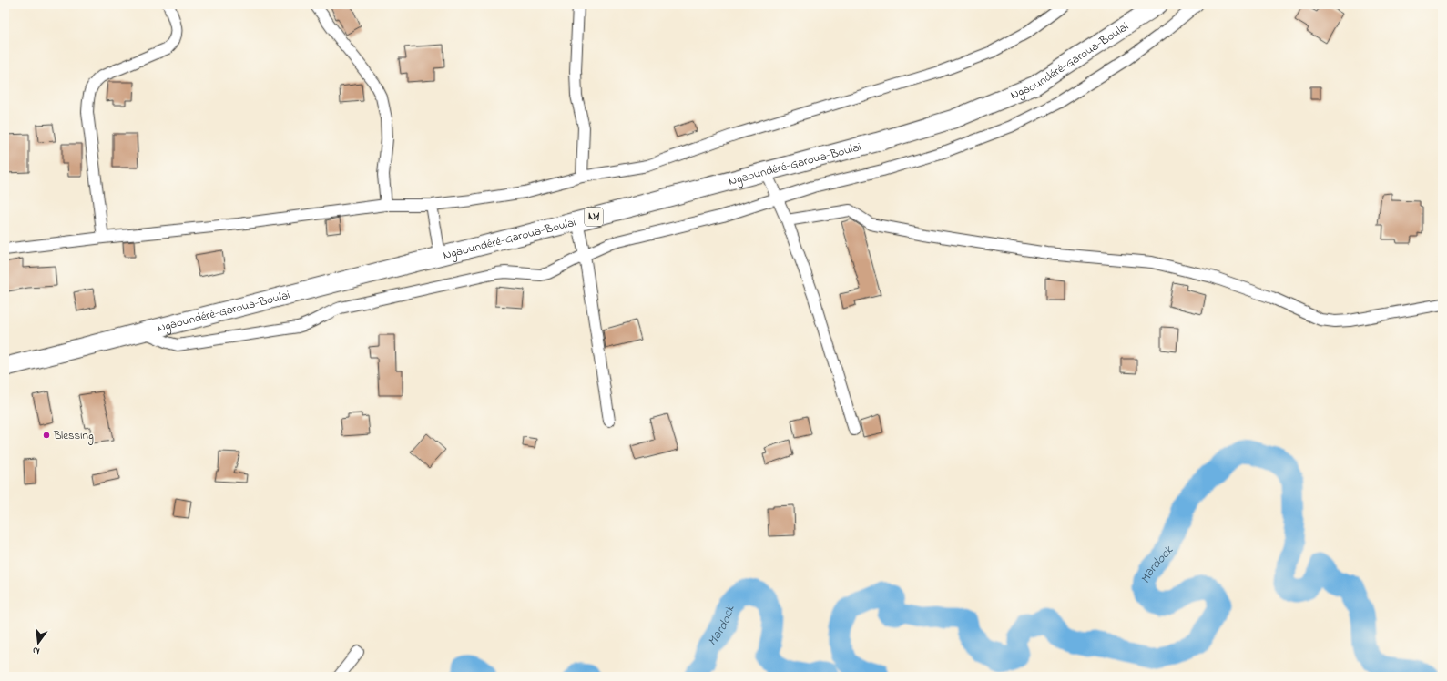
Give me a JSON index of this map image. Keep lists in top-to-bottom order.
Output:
{
  "streets": {
    "highway": ["Ngaoundéré-Garoua-Boulai", "N1"]
  },
  "water": ["Mardock"],
  "places": ["Blessing"],
  "north": "bottom"
}
